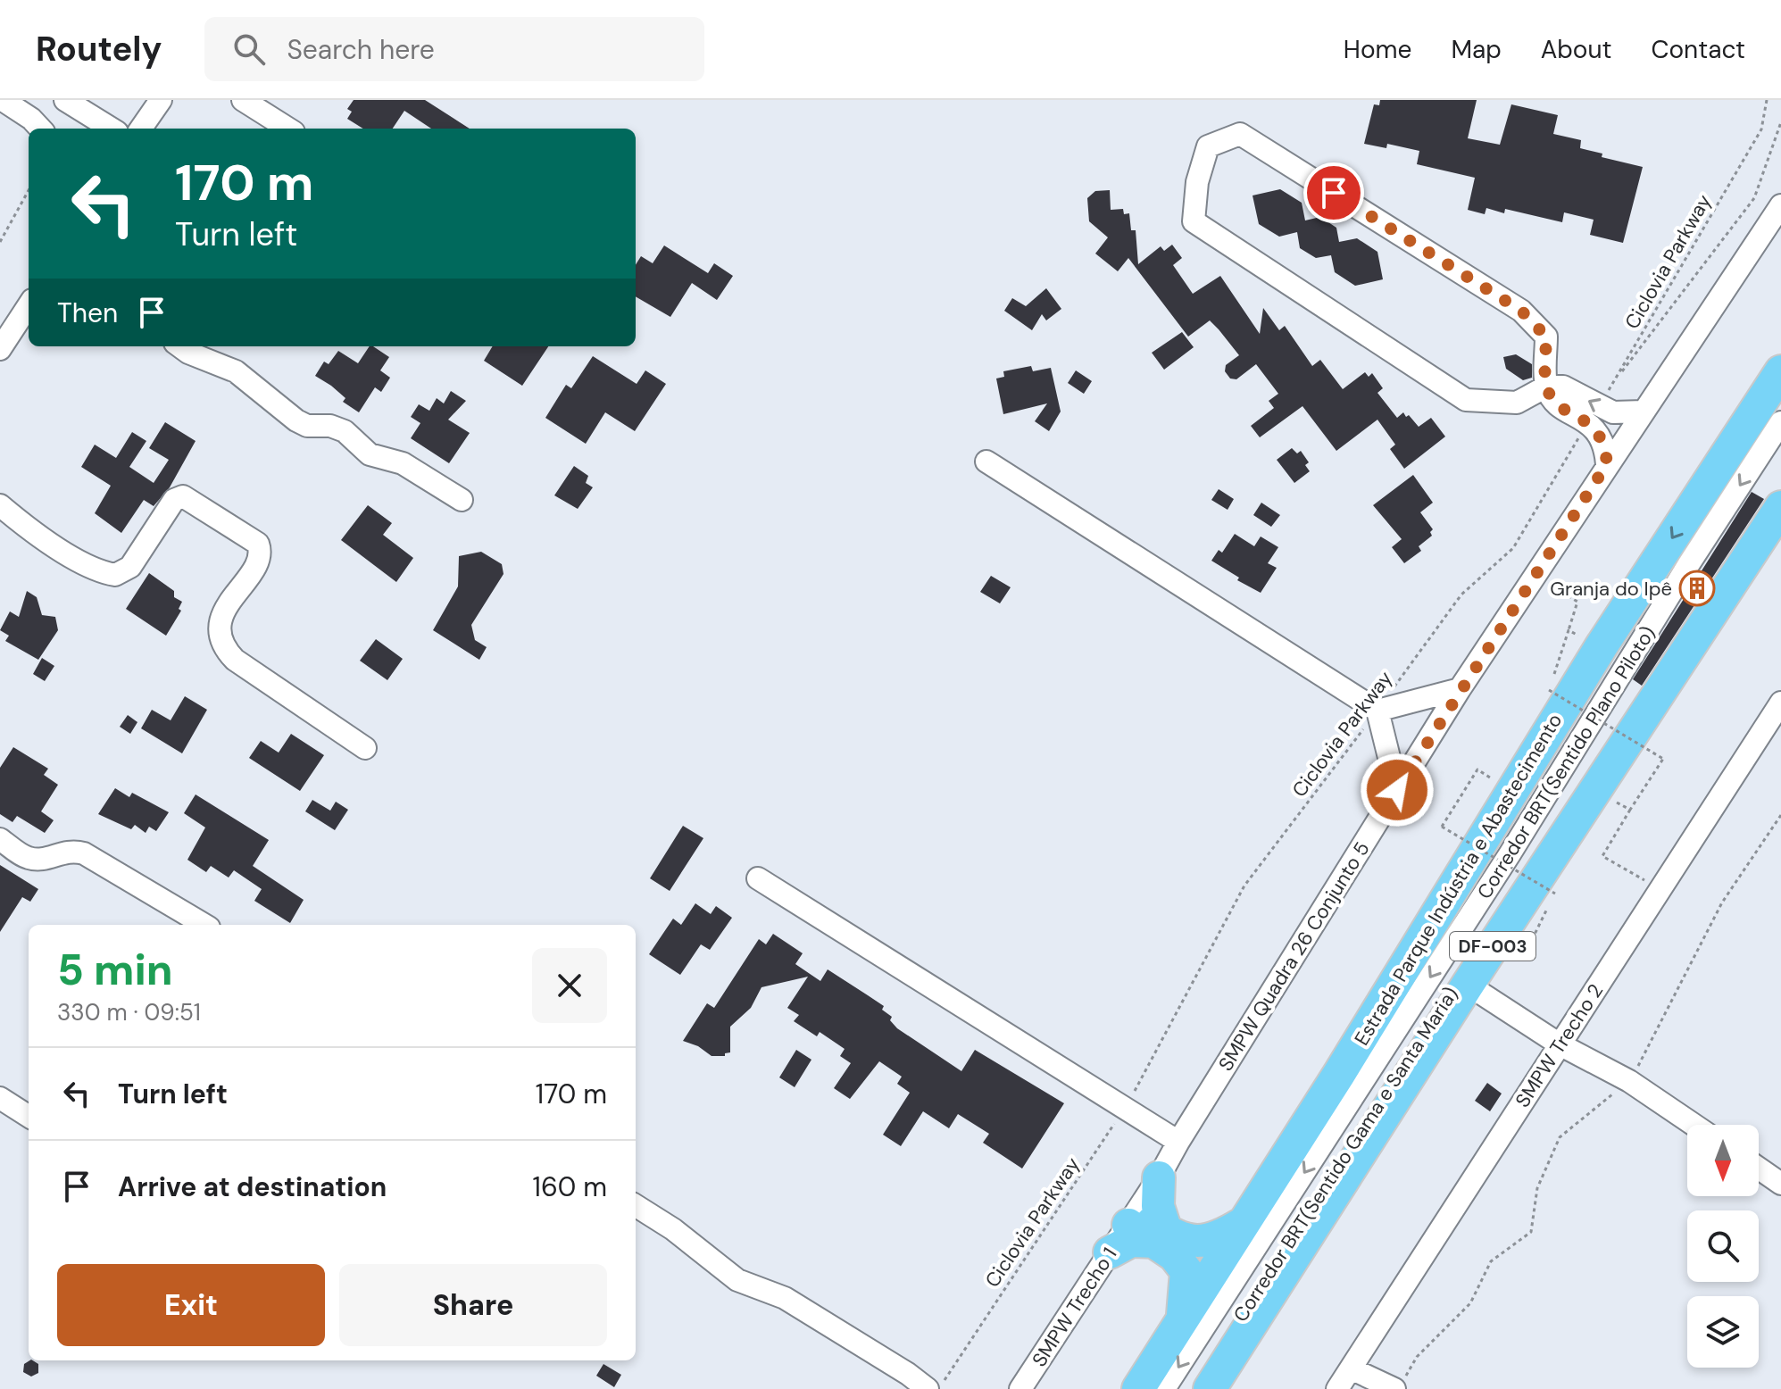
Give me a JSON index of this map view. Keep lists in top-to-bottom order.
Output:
{
  "streets": {
    "highway": ["Estrada Parque Indústria e Abastecimento", "DF-003"],
    "street": [
      "Corredor BRT(Sentido Plano Piloto)",
      "SMPW Quadra 26 Conjunto 5",
      "SMPW Trecho 2",
      "Corredor BRT(Sentido Gama e Santa Maria)",
      "SMPW Trecho 1"
    ],
    "path": ["Ciclovia Parkway"]
  },
  "crossings": [
    ["SMPW Quadra 26 Conjunto 5", "SMPW Trecho 1"]
  ],
  "one_way": ["Corredor BRT(Sentido Plano Piloto)"],
  "places": {
    "building": ["Granja do Ipê"]
  },
  "north": "bottom",
  "page": {
    "header": "Routely",
    "search": "Search here",
    "nav": [
      "Home",
      "Map",
      "About",
      "Contact"
    ],
    "turn": ["170 m", "Turn left"],
    "then": "Then",
    "heading": ["5 min", "330 m · 09:51"],
    "list": [
      {
        "name": "Turn left",
        "value": "170 m"
      },
      {
        "name": "Arrive at destination",
        "value": "160 m"
      }
    ],
    "buttons": ["Exit", "Share"]
  }
}
